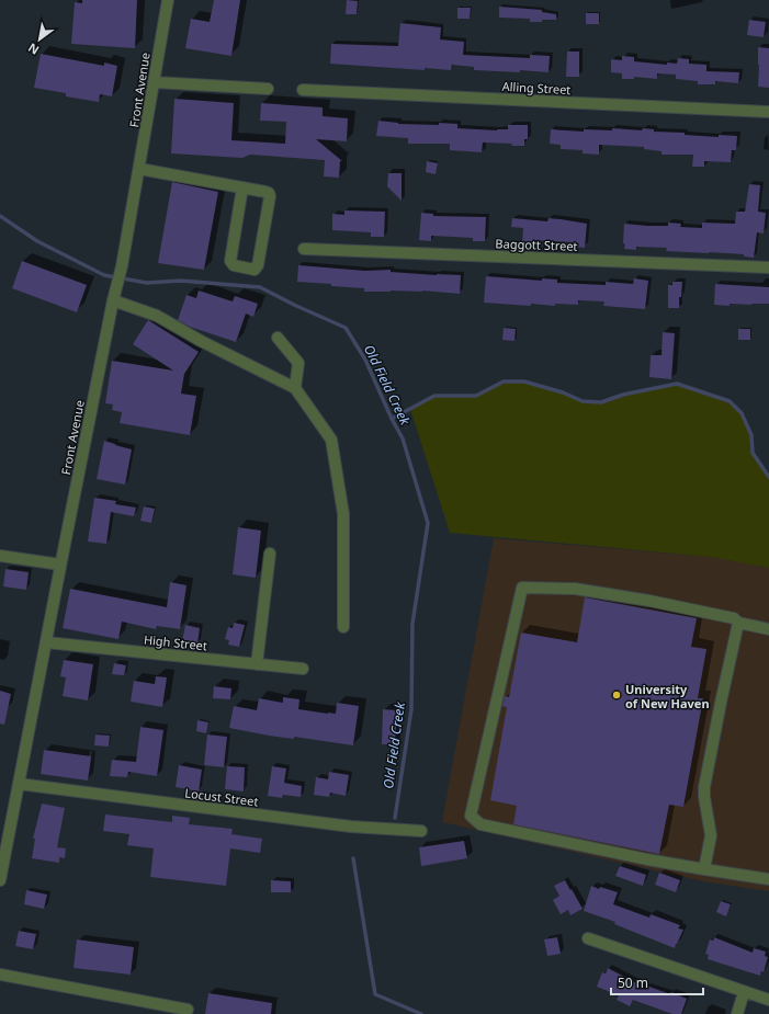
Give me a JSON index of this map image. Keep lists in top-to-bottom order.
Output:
{
  "streets": {
    "street": [
      "Alling Street",
      "Front Avenue",
      "Baggott Street",
      "High Street",
      "Locust Street"
    ]
  },
  "crossings": [
    ["Front Avenue", "High Street"],
    ["Front Avenue", "Locust Street"]
  ],
  "water": ["Old Field Creek"],
  "places": ["University of New Haven"],
  "scale_bar": "50 m",
  "north": "bottom left"
}
